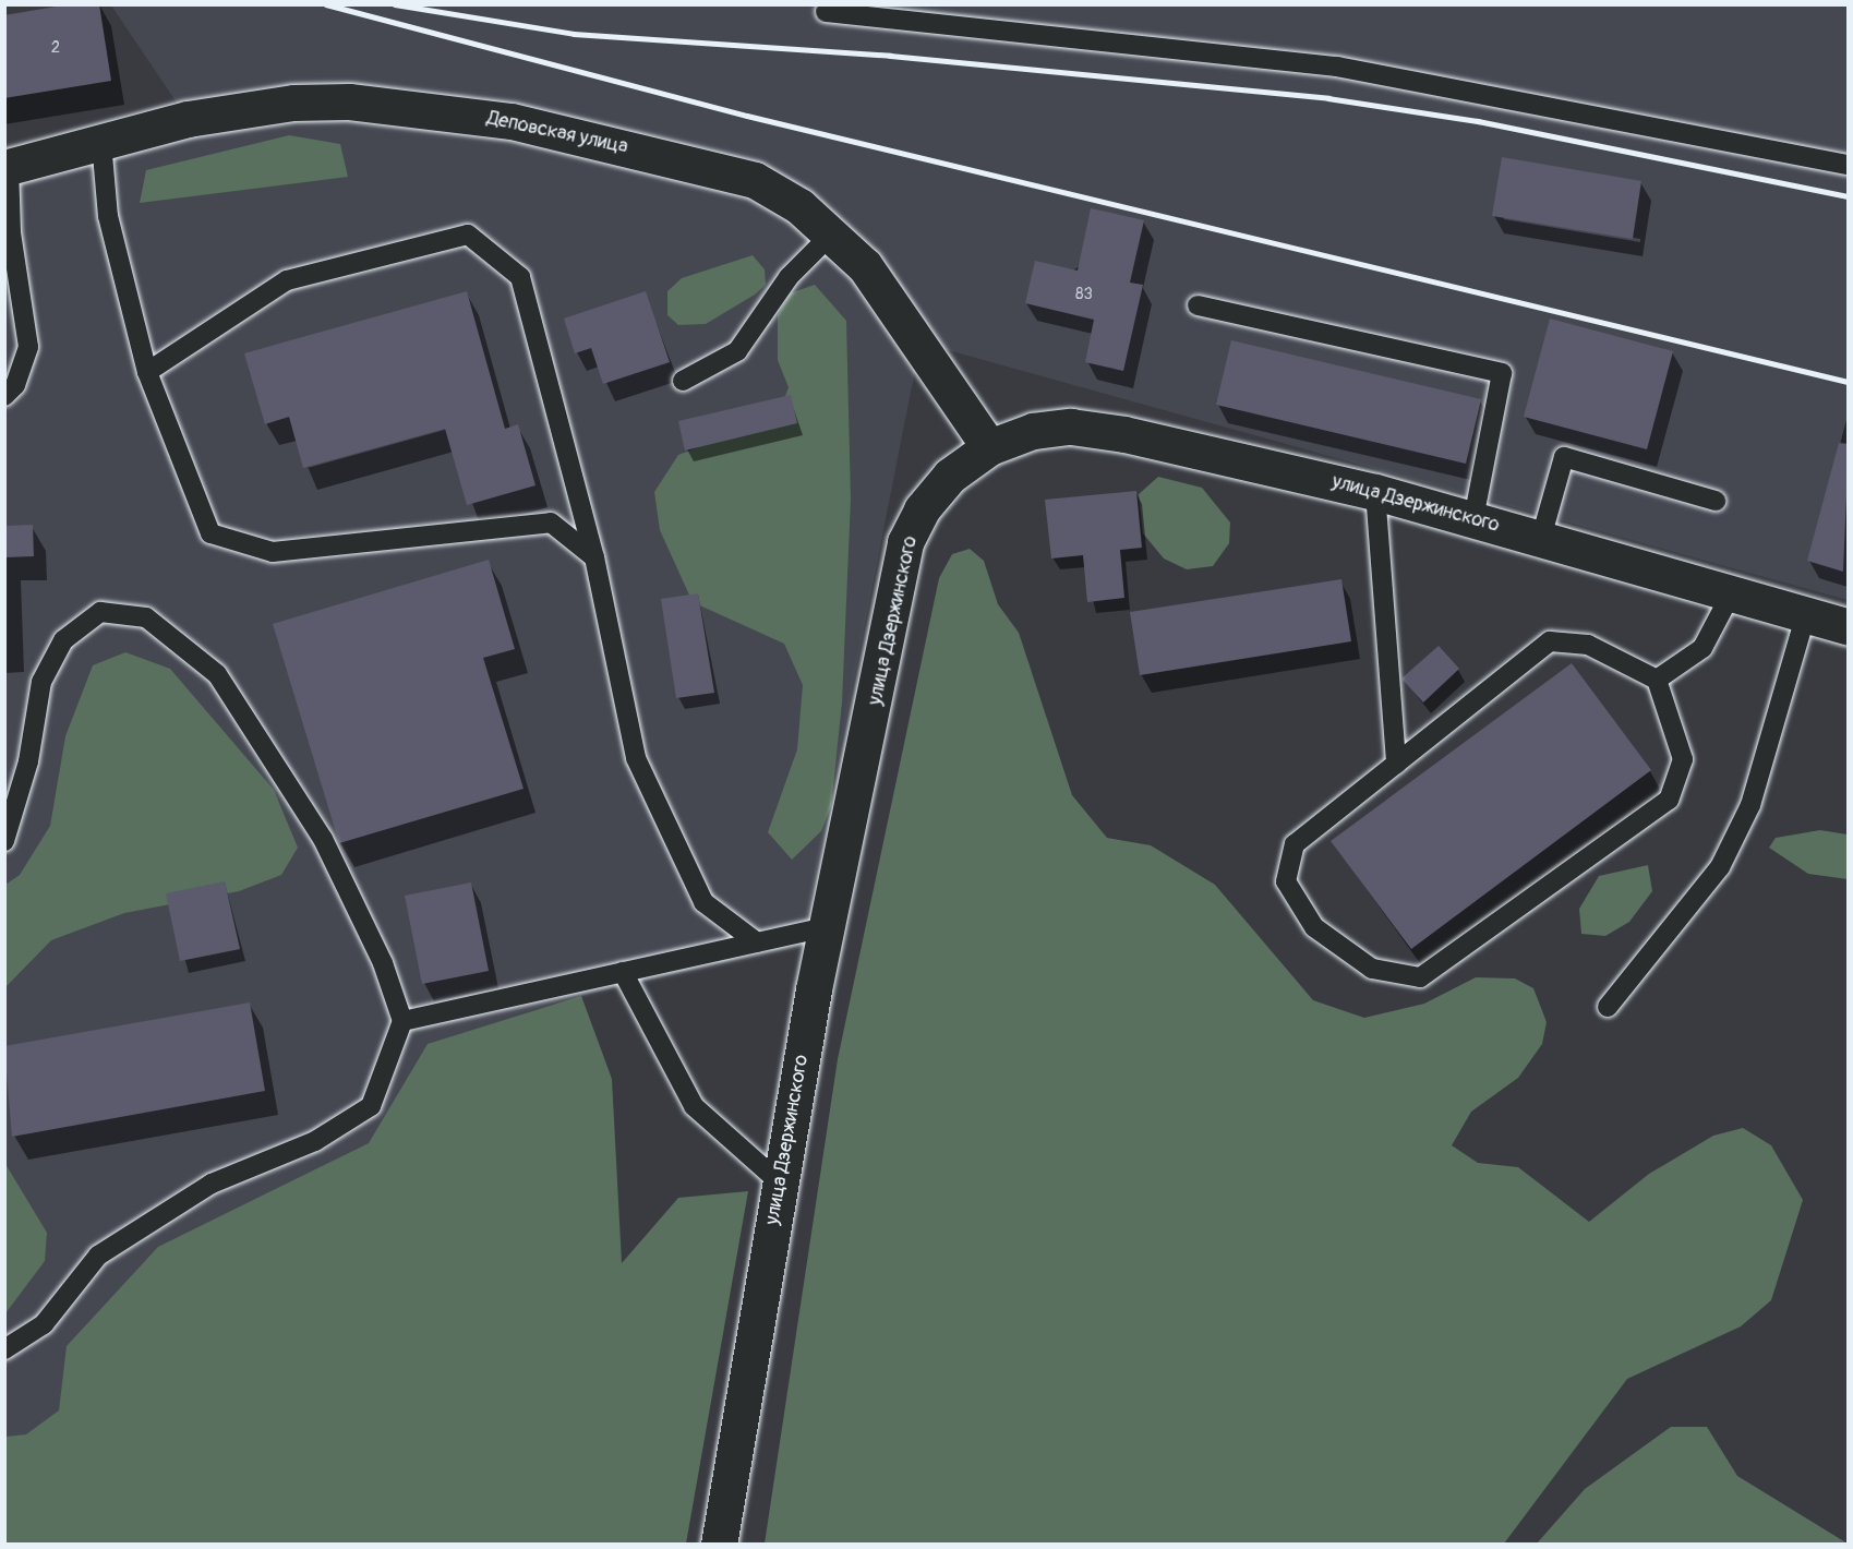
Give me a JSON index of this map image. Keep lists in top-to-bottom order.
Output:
{
  "streets": {
    "street": ["Деповская улица", "улица Дзержинского"]
  },
  "crossings": [
    ["Деповская улица", "улица Дзержинского"]
  ],
  "house_numbers": ["2", "83"]
}
